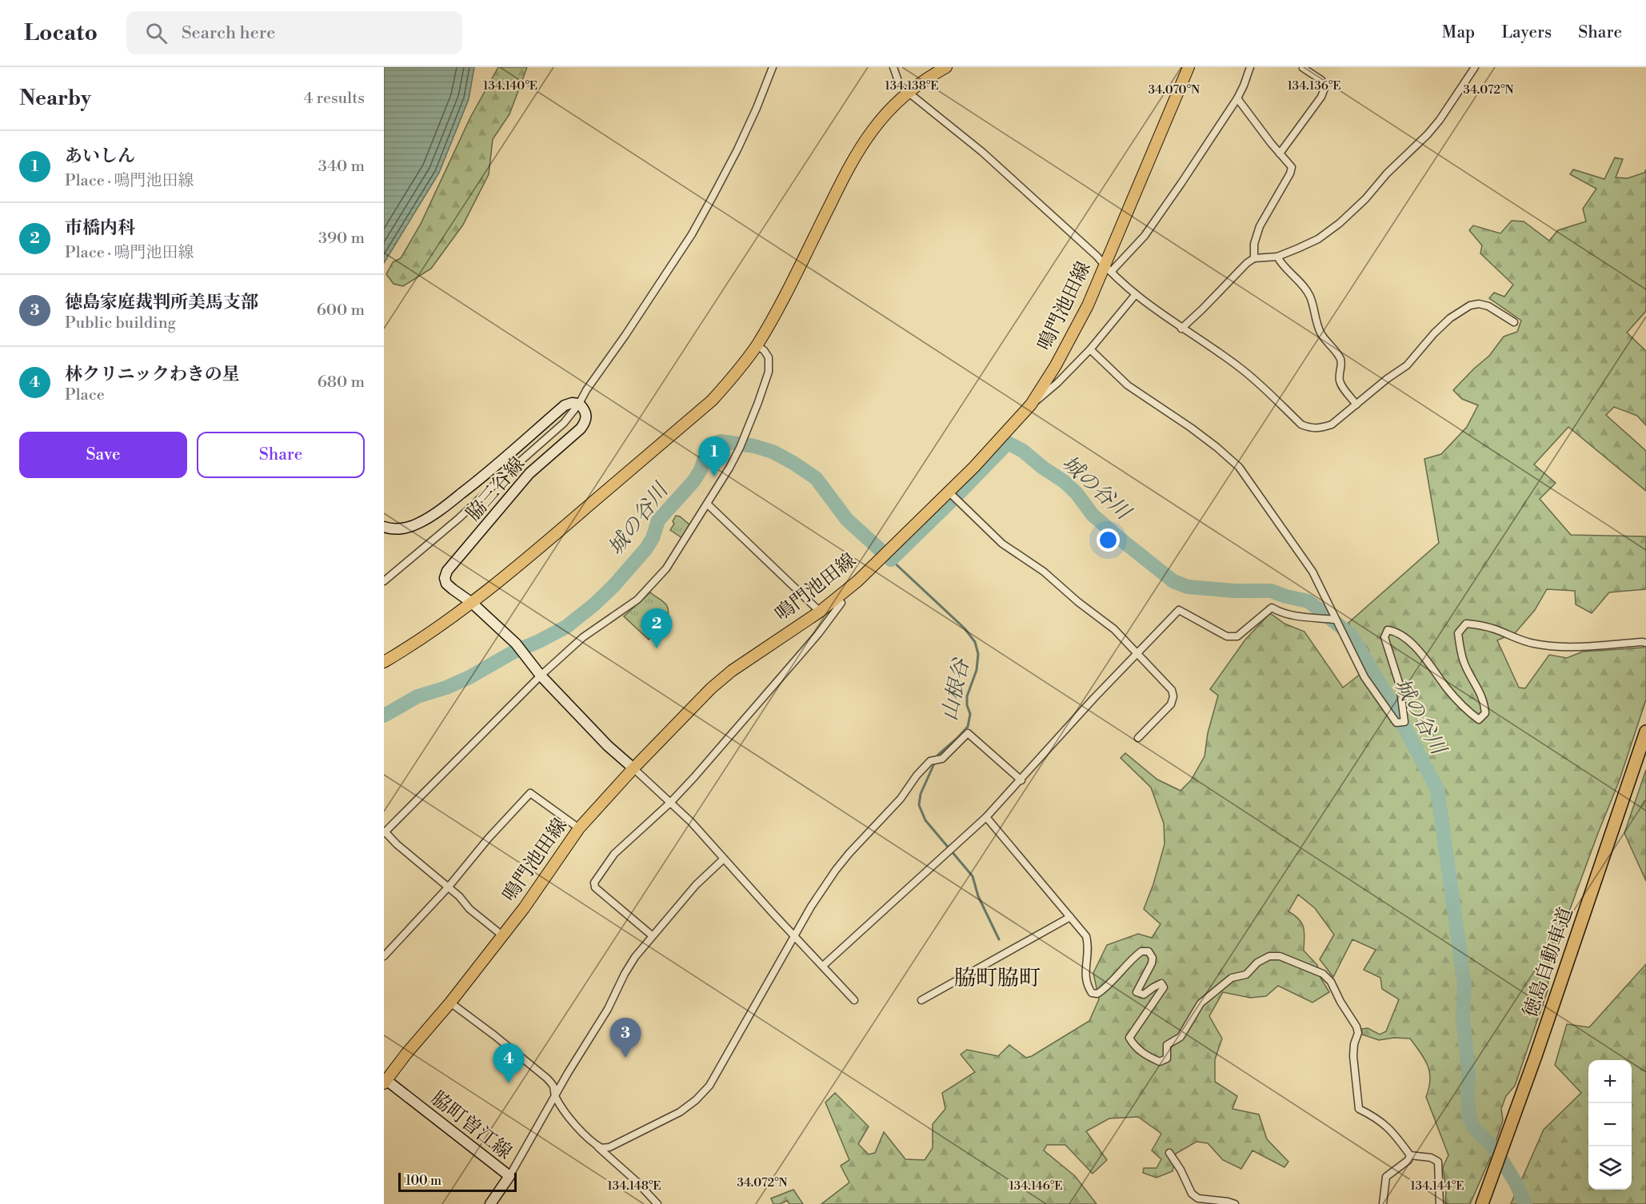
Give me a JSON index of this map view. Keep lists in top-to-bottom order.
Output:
{
  "streets": {
    "highway": ["徳島自動車道"],
    "main road": ["鳴門池田線", "脇三谷線", "脇町曽江線"]
  },
  "crossings": [
    ["鳴門池田線", "脇三谷線"],
    ["鳴門池田線", "脇町曽江線"]
  ],
  "districts": ["脇町脇町"],
  "water": ["城の谷川", "山根谷"],
  "scale_bar": "100 m",
  "page": {
    "header": "Locato",
    "search": "Search here",
    "nav": ["Map", "Layers", "Share"],
    "heading": ["Nearby", "4 results"],
    "list": [
      {
        "mark": "1",
        "name": "あいしん",
        "note": "Place · 鳴門池田線",
        "value": "340 m"
      },
      {
        "mark": "2",
        "name": "市橋内科",
        "note": "Place · 鳴門池田線",
        "value": "390 m"
      },
      {
        "mark": "3",
        "name": "徳島家庭裁判所美馬支部",
        "note": "Public building",
        "value": "600 m"
      },
      {
        "mark": "4",
        "name": "林クリニックわきの星",
        "note": "Place",
        "value": "680 m"
      }
    ],
    "buttons": ["Save", "Share"],
    "pins": [
      "1",
      "2",
      "3",
      "4"
    ],
    "map_buttons": ["+", "−"],
    "scale": "100 m"
  },
  "coordinates": [
    "134.140°E",
    "134.138°E",
    "134.136°E",
    "34.070°N",
    "34.072°N",
    "134.148°E",
    "134.146°E",
    "134.144°E"
  ]
}
